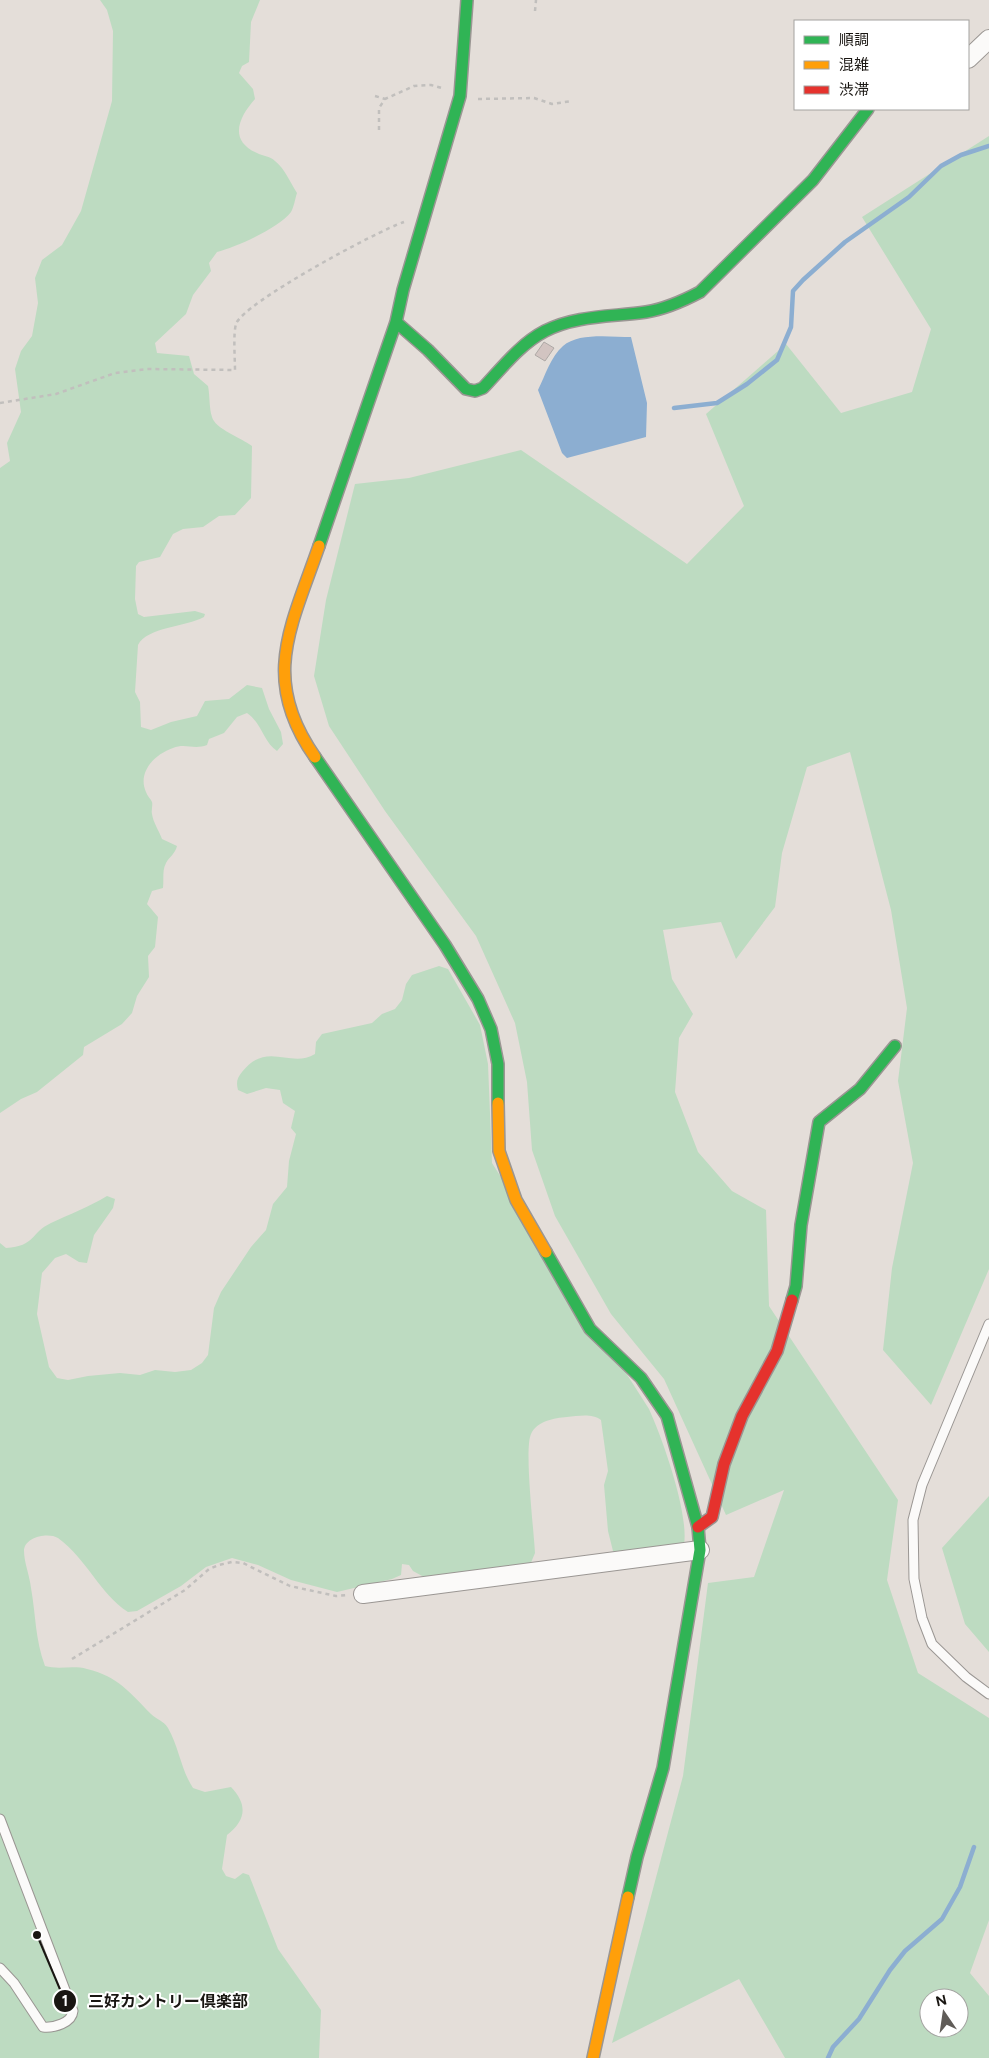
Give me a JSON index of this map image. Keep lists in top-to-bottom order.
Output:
{
  "places": ["三好カントリー倶楽部"],
  "legend": ["順調", "混雑", "渋滞"],
  "north": "top"
}
